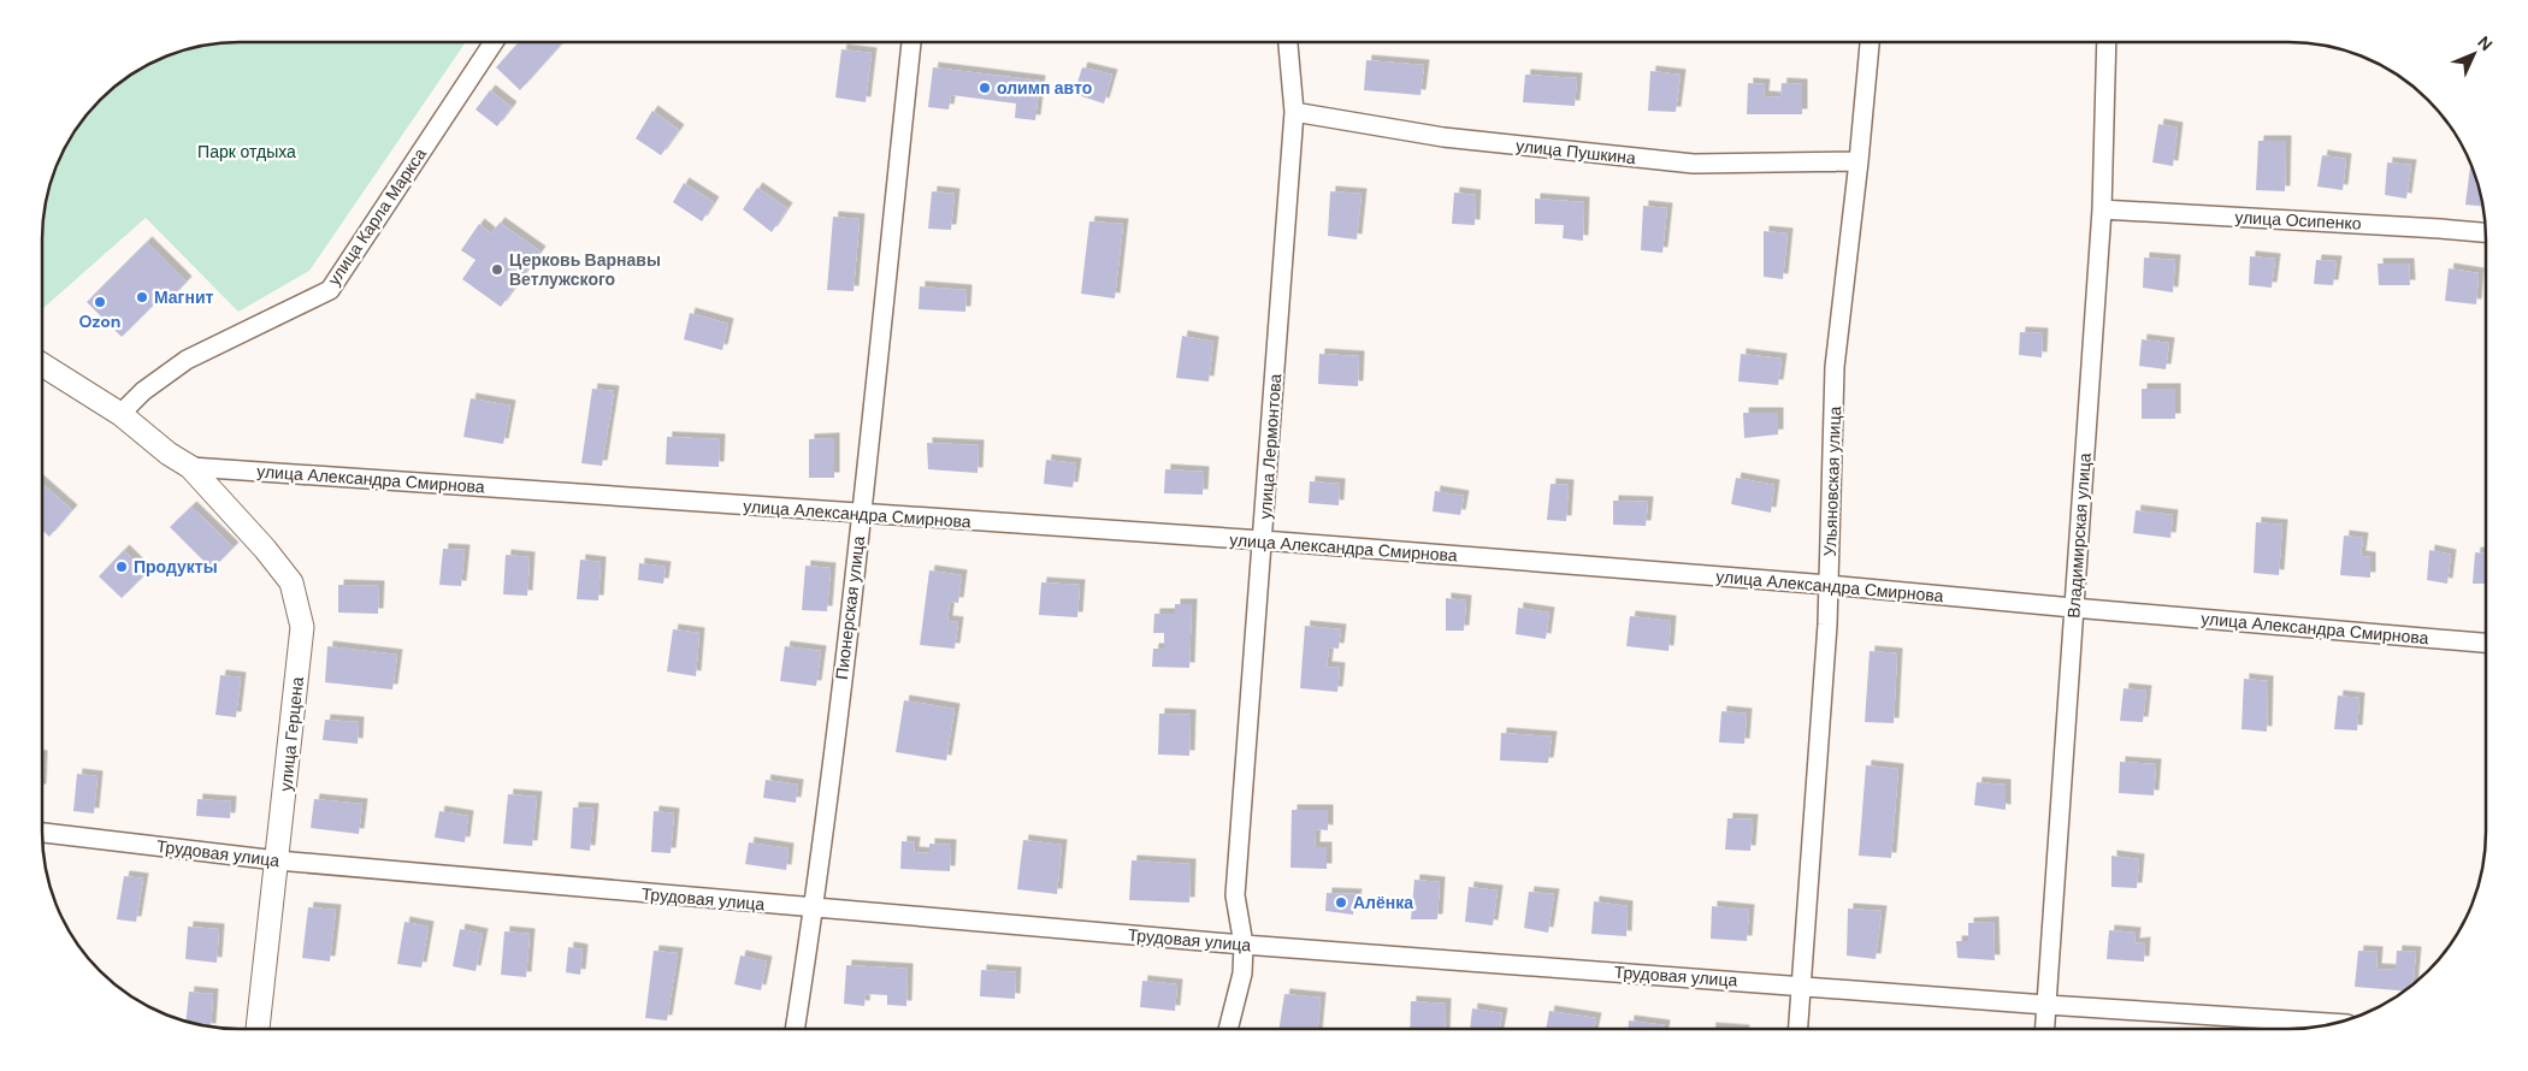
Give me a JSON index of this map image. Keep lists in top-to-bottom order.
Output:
{
  "streets": {
    "street": [
      "улица Пушкина",
      "улица Карла Маркса",
      "улица Осипенко",
      "улица Лермонтова",
      "улица Александра Смирнова",
      "Ульяновская улица",
      "Владимирская улица",
      "Пионерская улица",
      "улица Герцена",
      "Трудовая улица"
    ]
  },
  "crossings": [
    ["улица Пушкина", "улица Лермонтова"],
    ["улица Пушкина", "Ульяновская улица"],
    ["улица Карла Маркса", "улица Герцена"],
    ["улица Осипенко", "Владимирская улица"],
    ["улица Лермонтова", "улица Александра Смирнова"],
    ["улица Лермонтова", "Трудовая улица"],
    ["улица Александра Смирнова", "Ульяновская улица"],
    ["улица Александра Смирнова", "Владимирская улица"],
    ["улица Александра Смирнова", "Пионерская улица"],
    ["улица Александра Смирнова", "улица Герцена"],
    ["Ульяновская улица", "Трудовая улица"],
    ["Владимирская улица", "Трудовая улица"],
    ["Пионерская улица", "Трудовая улица"],
    ["улица Герцена", "Трудовая улица"]
  ],
  "parks": ["Парк отдыха"],
  "places": [
    "олимп авто",
    "Церковь Варнавы Ветлужского",
    "Магнит",
    "Ozon",
    "Продукты",
    "Алёнка"
  ],
  "north": "top right"
}
